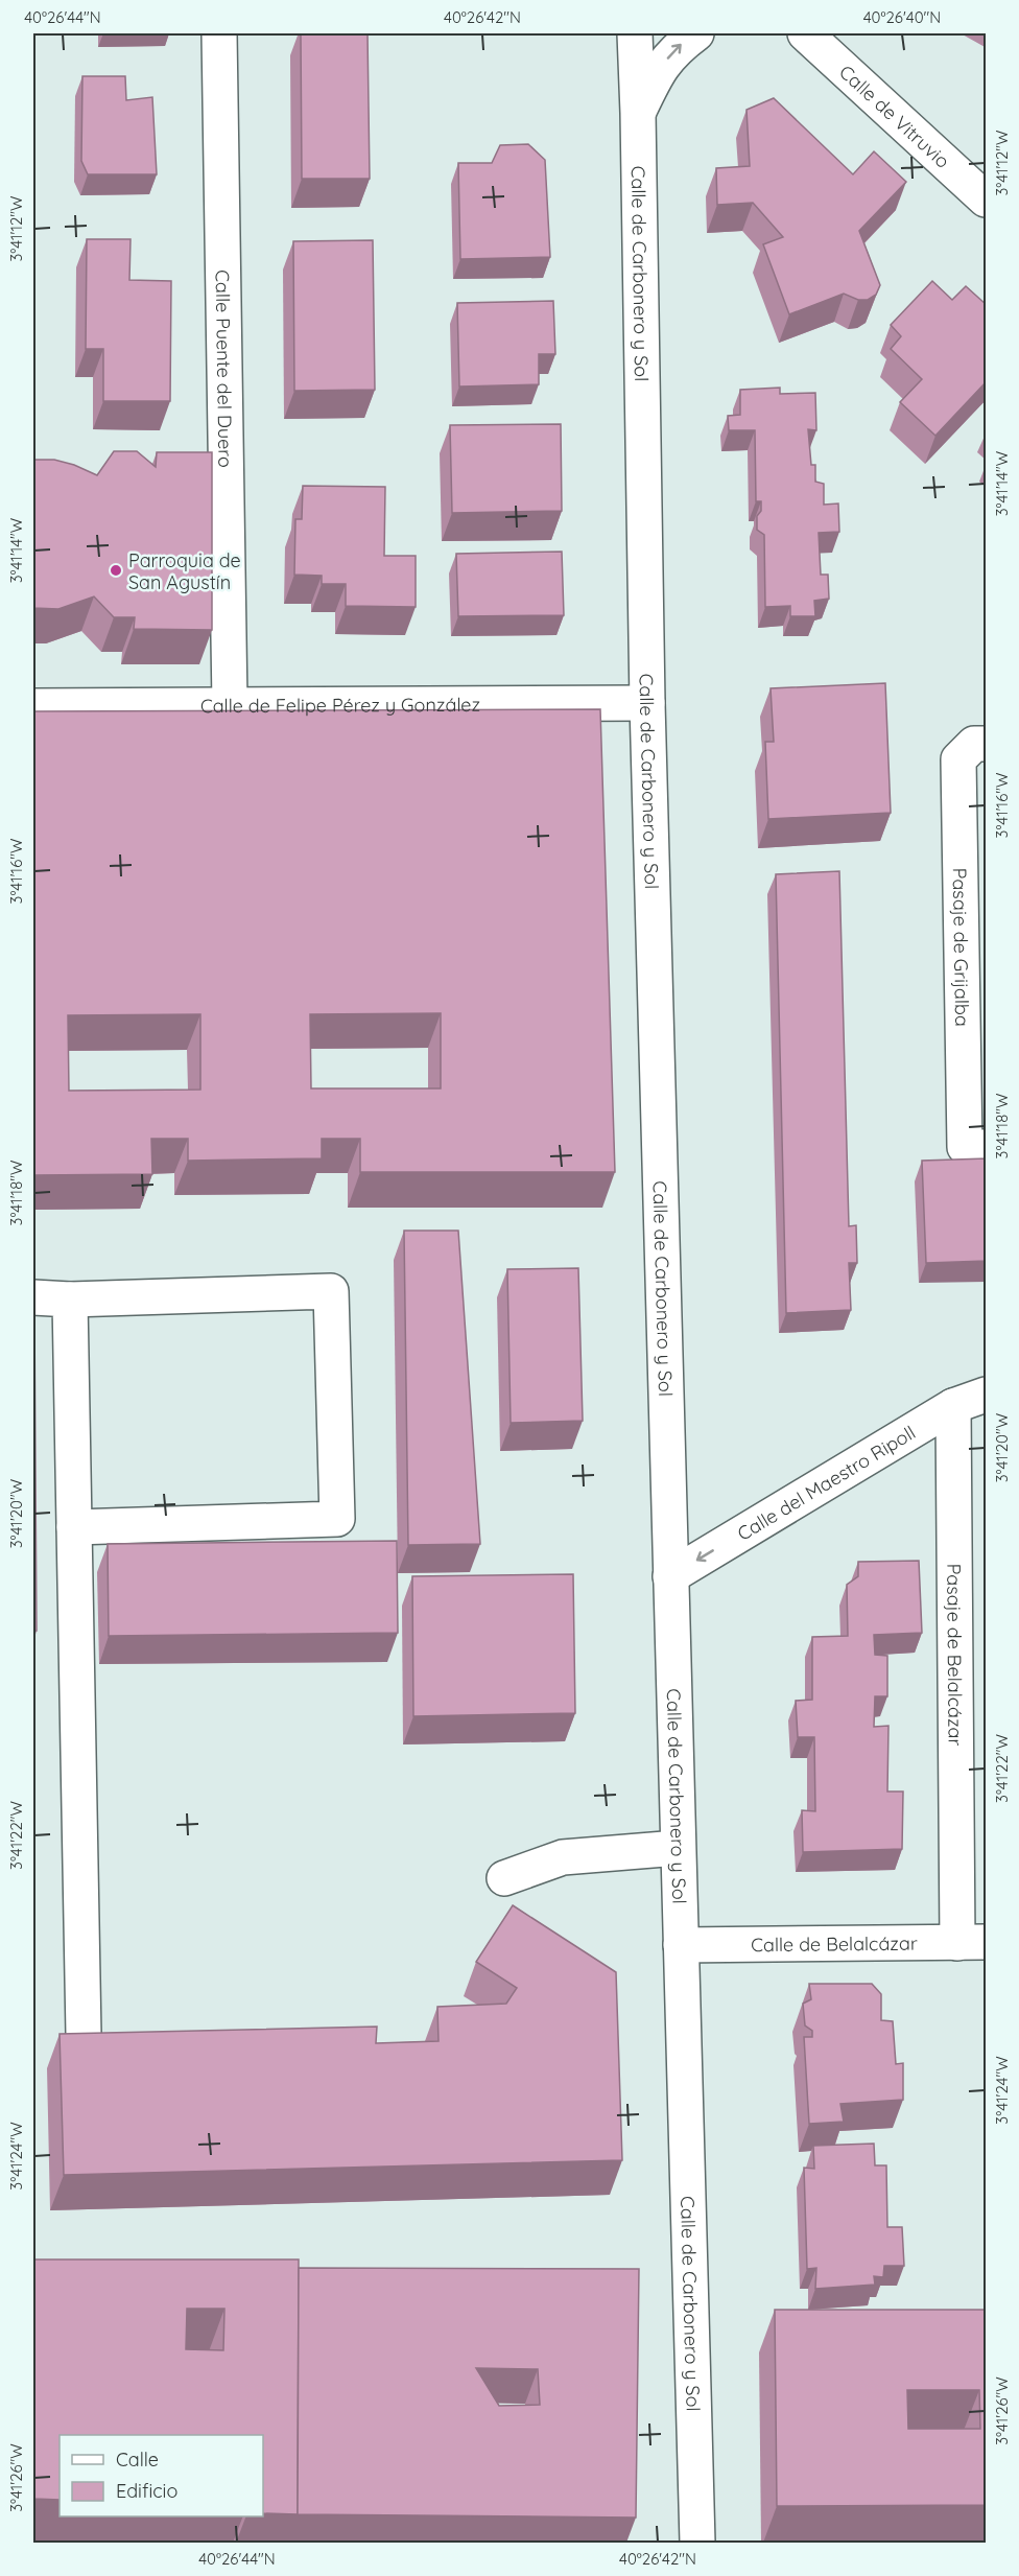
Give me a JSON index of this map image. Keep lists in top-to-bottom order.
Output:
{
  "streets": {
    "street": [
      "Calle de Vitruvio",
      "Calle de Carbonero y Sol",
      "Calle Puente del Duero",
      "Calle de Felipe Pérez y González",
      "Pasaje de Grijalba",
      "Calle del Maestro Ripoll",
      "Pasaje de Belalcázar",
      "Calle de Belalcázar"
    ]
  },
  "crossings": [
    ["Calle de Carbonero y Sol", "Calle de Felipe Pérez y González"],
    ["Calle de Carbonero y Sol", "Calle del Maestro Ripoll"],
    ["Calle de Carbonero y Sol", "Calle de Belalcázar"],
    ["Calle Puente del Duero", "Calle de Felipe Pérez y González"],
    ["Calle del Maestro Ripoll", "Pasaje de Belalcázar"],
    ["Pasaje de Belalcázar", "Calle de Belalcázar"]
  ],
  "one_way": ["Calle del Maestro Ripoll"],
  "places": ["Parroquia de San Agustín"],
  "legend": ["Calle", "Edificio"],
  "coordinates": [
    "40°26'44\"N",
    "40°26'42\"N",
    "40°26'40\"N",
    "3°41'12\"W",
    "3°41'14\"W",
    "3°41'16\"W",
    "3°41'18\"W",
    "3°41'20\"W",
    "3°41'22\"W",
    "3°41'24\"W",
    "3°41'26\"W"
  ]
}
